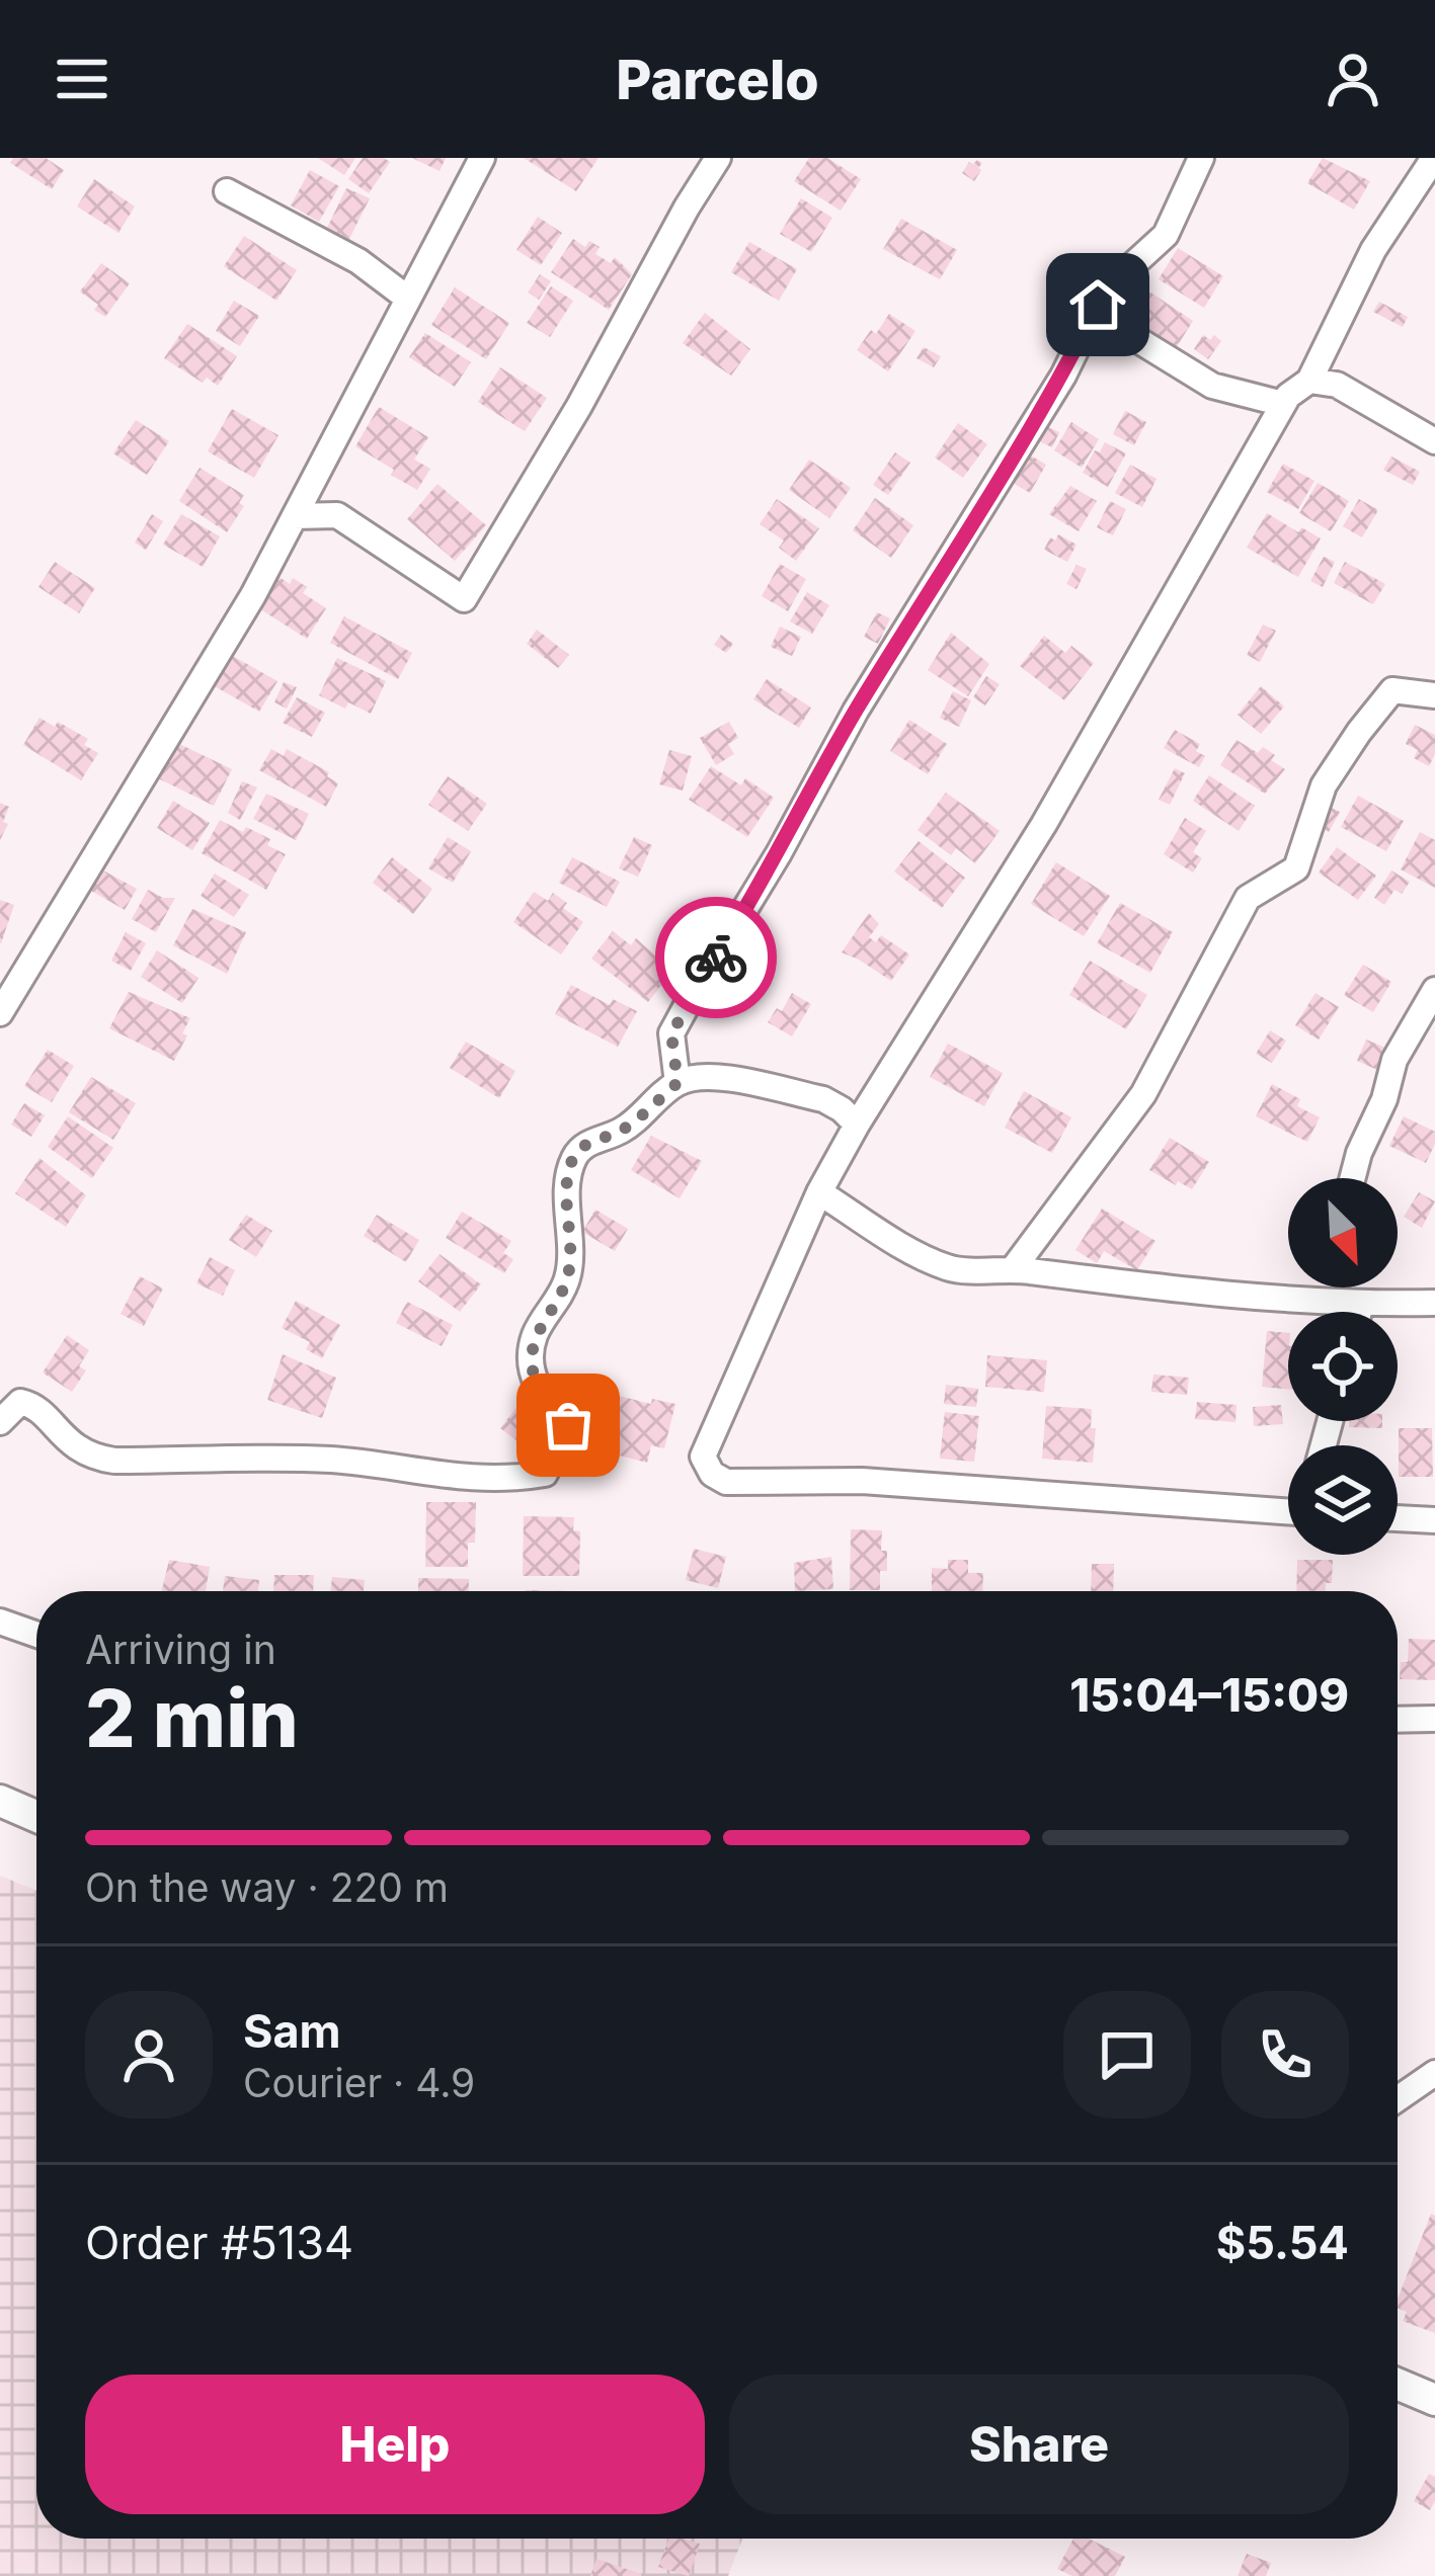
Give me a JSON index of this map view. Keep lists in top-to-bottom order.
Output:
{
  "north": "bottom right",
  "page": {
    "header": "Parcelo",
    "heading": ["2 min", "Arriving in", "15:04–15:09"],
    "panel": [
      "Sam",
      "Courier · 4.9",
      "Order #5134",
      "$5.54"
    ],
    "bar": "On the way · 220 m",
    "buttons": ["Help", "Share"]
  }
}
